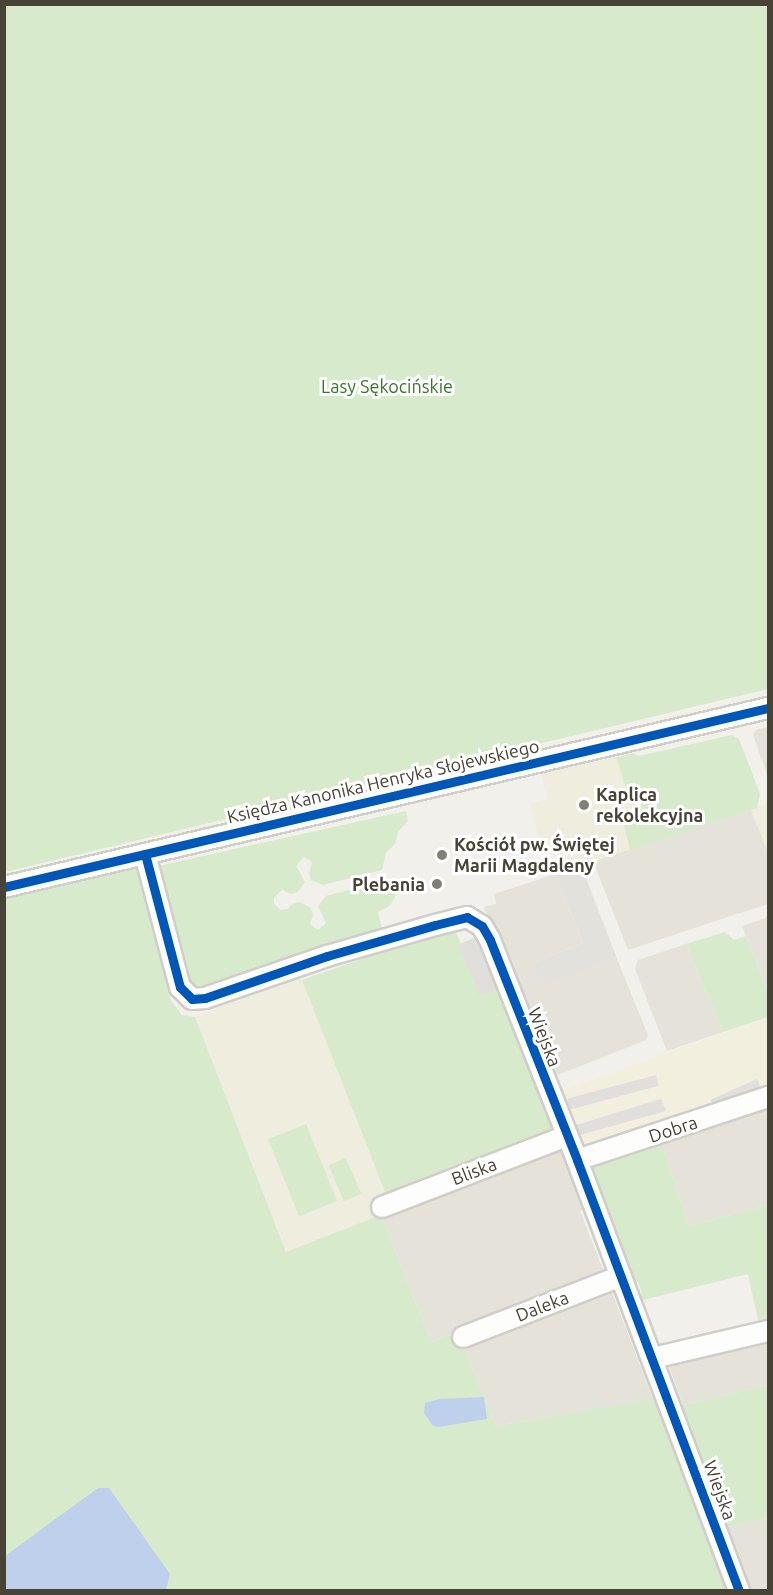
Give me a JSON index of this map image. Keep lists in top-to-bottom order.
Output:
{
  "streets": {
    "street": [
      "Księdza Kanonika Henryka Słojewskiego",
      "Wiejska",
      "Dobra",
      "Bliska",
      "Daleka"
    ]
  },
  "crossings": [
    ["Księdza Kanonika Henryka Słojewskiego", "Wiejska"],
    ["Wiejska", "Dobra"],
    ["Wiejska", "Bliska"],
    ["Wiejska", "Daleka"]
  ],
  "parks": ["Lasy Sękocińskie"],
  "places": ["Kaplica rekolekcyjna", "Kościół pw. Świętej Marii Magdaleny", "Plebania"]
}
